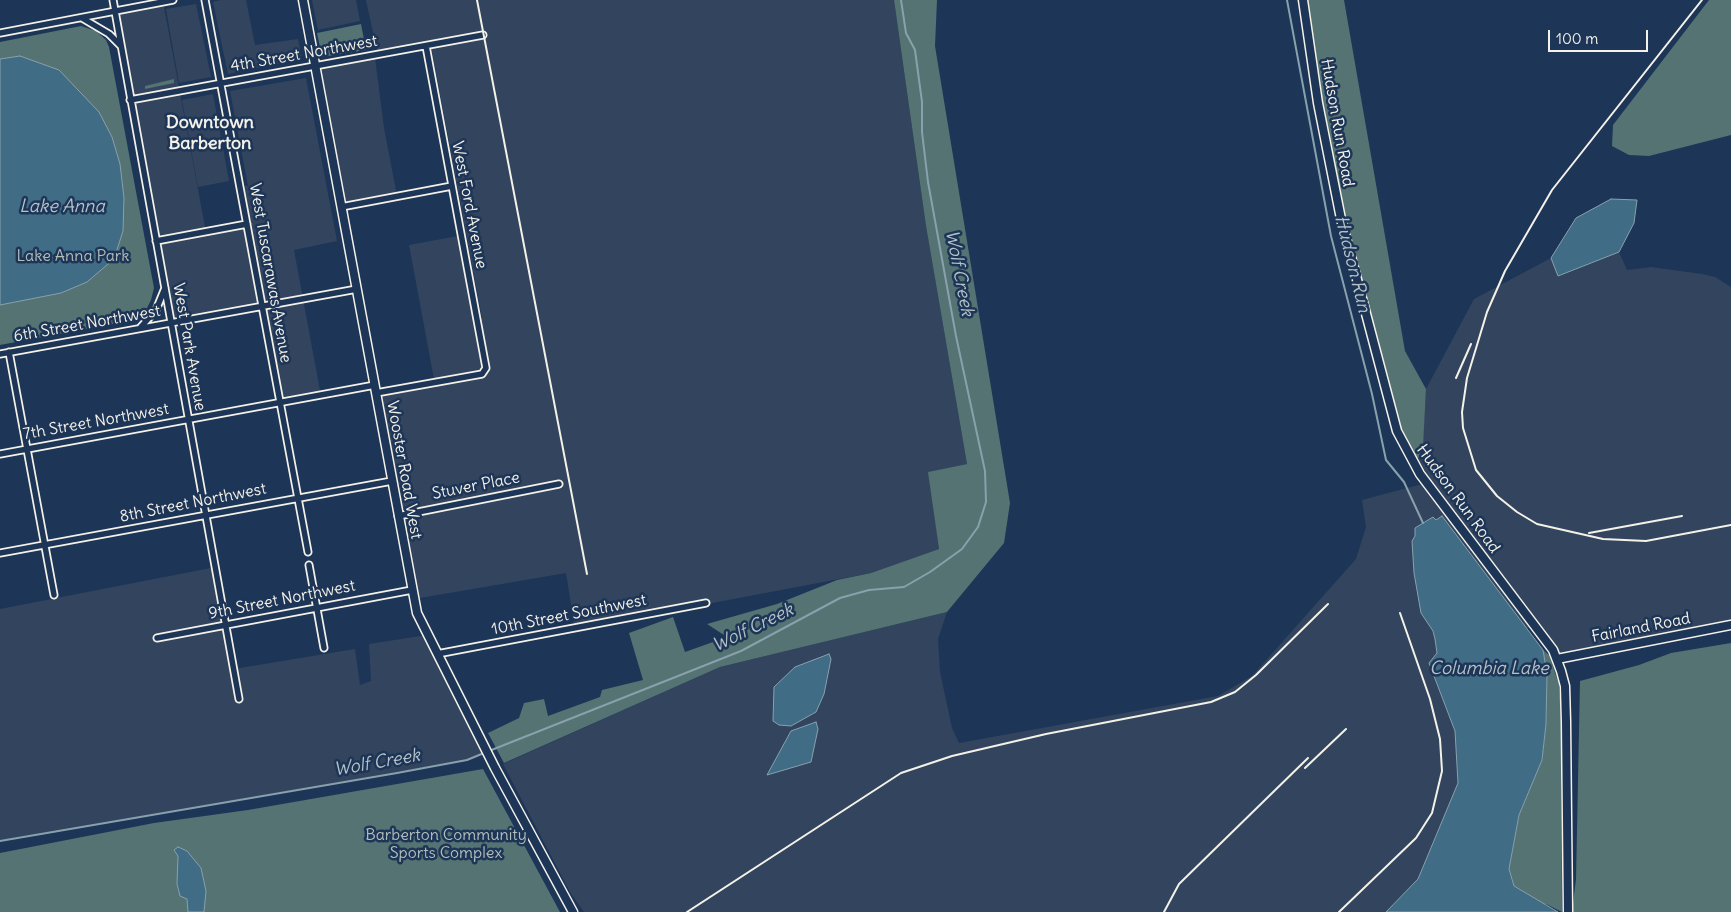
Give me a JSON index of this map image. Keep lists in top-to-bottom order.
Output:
{
  "streets": {
    "main road": ["Hudson Run Road", "Wooster Road West", "Fairland Road"],
    "street": [
      "4th Street Northwest",
      "West Ford Avenue",
      "West Tuscarawas Avenue",
      "6th Street Northwest",
      "West Park Avenue",
      "7th Street Northwest",
      "Stuver Place",
      "8th Street Northwest",
      "9th Street Northwest",
      "10th Street Southwest"
    ]
  },
  "crossings": [
    ["4th Street Northwest", "West Ford Avenue"],
    ["4th Street Northwest", "West Tuscarawas Avenue"],
    ["4th Street Northwest", "West Park Avenue"],
    ["4th Street Northwest", "Wooster Road West"],
    ["Hudson Run Road", "Fairland Road"],
    ["West Ford Avenue", "7th Street Northwest"],
    ["West Tuscarawas Avenue", "6th Street Northwest"],
    ["West Tuscarawas Avenue", "7th Street Northwest"],
    ["West Tuscarawas Avenue", "8th Street Northwest"],
    ["6th Street Northwest", "West Park Avenue"],
    ["6th Street Northwest", "Wooster Road West"],
    ["West Park Avenue", "7th Street Northwest"],
    ["West Park Avenue", "8th Street Northwest"],
    ["West Park Avenue", "9th Street Northwest"],
    ["7th Street Northwest", "Wooster Road West"],
    ["Wooster Road West", "Stuver Place"],
    ["Wooster Road West", "8th Street Northwest"],
    ["Wooster Road West", "9th Street Northwest"],
    ["Wooster Road West", "10th Street Southwest"]
  ],
  "districts": ["Downtown Barberton"],
  "water": [
    "Lake Anna",
    "Hudson Run",
    "Wolf Creek",
    "Columbia Lake"
  ],
  "parks": ["Lake Anna Park", "Barberton Community Sports Complex"],
  "scale_bar": "100 m"
}
